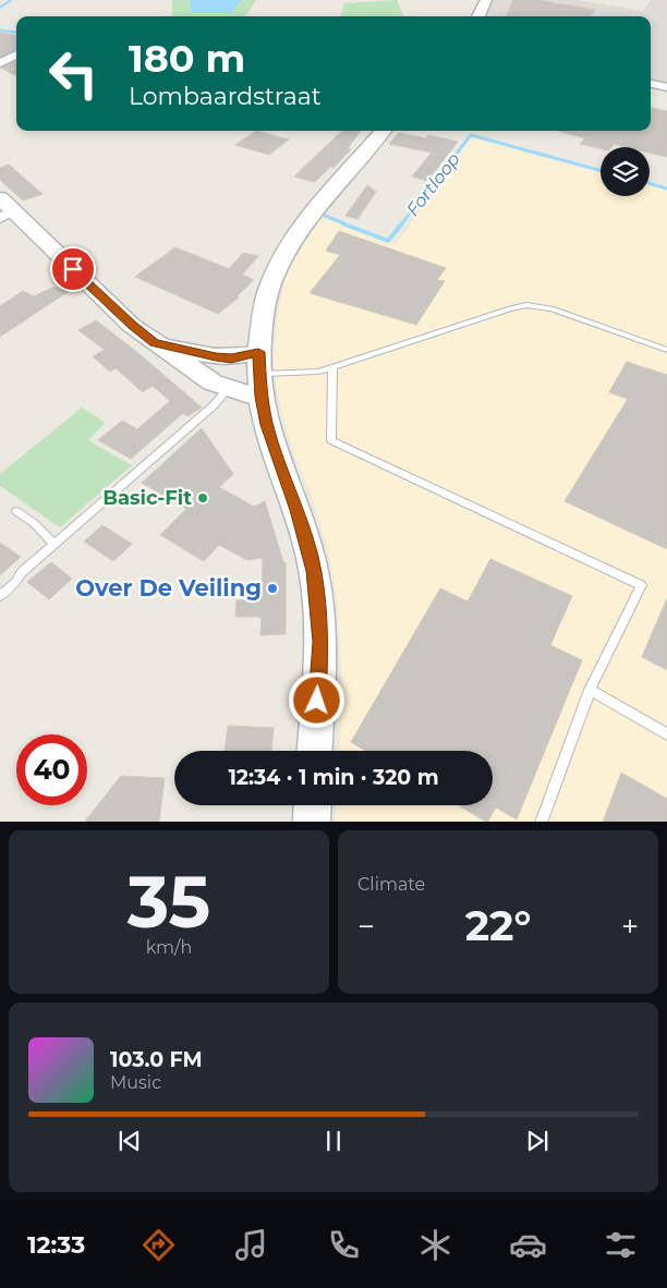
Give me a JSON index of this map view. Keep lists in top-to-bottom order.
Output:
{
  "water": ["Fortloop"],
  "places": ["Basic-Fit", "Over De Veiling"],
  "page": {
    "turn": ["180 m", "Lombaardstraat"],
    "limit": "40",
    "trip": "12:34 · 1 min · 320 m",
    "tile": [
      ["35", "km/h"],
      "Climate"
    ],
    "heat": ["−", "22°", "+"],
    "song": ["103.0 FM", "Music"],
    "tabs": "12:33"
  }
}
